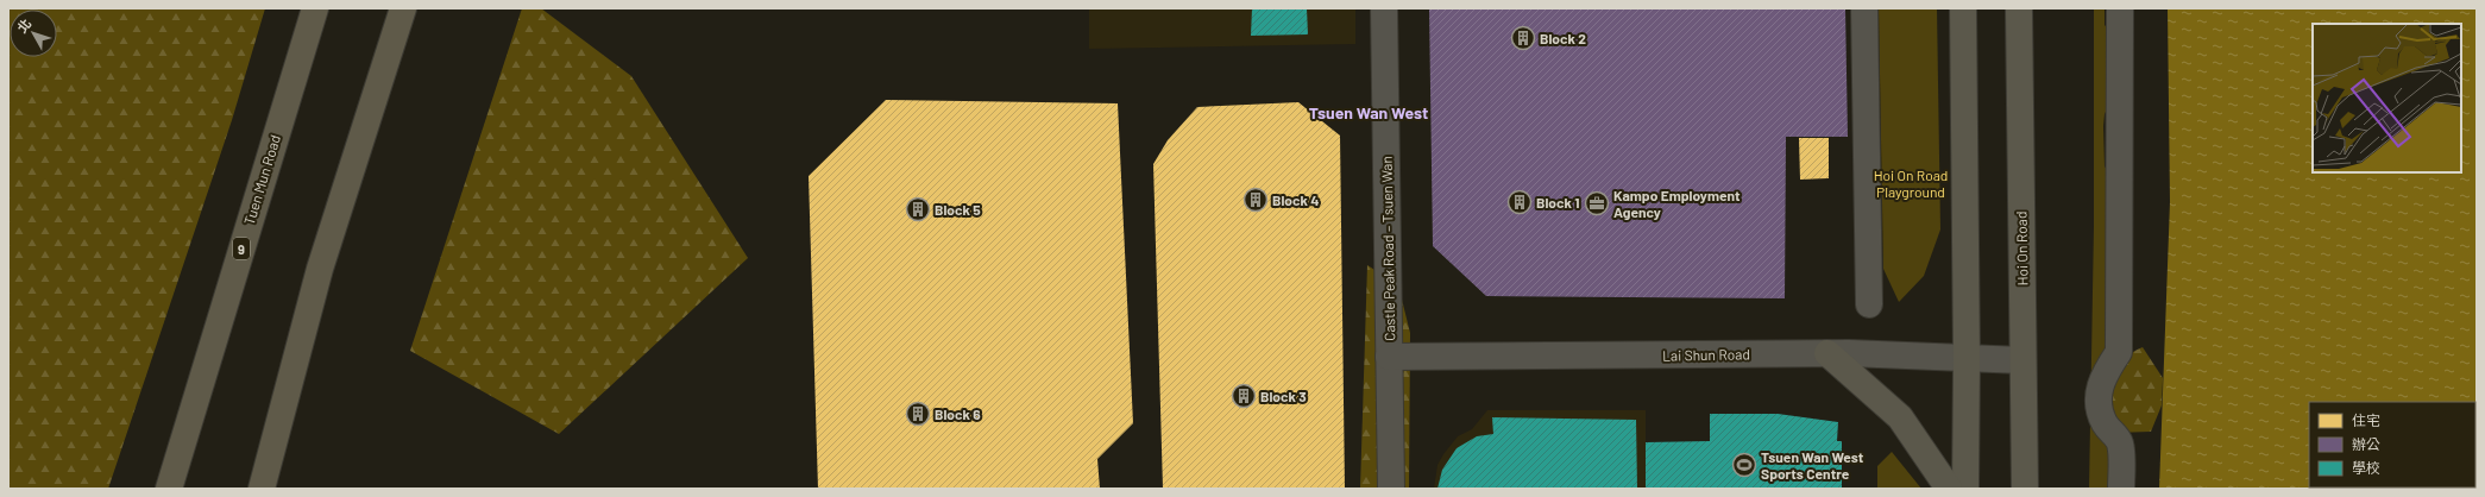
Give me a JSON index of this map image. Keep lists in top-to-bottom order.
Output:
{
  "streets": {
    "highway": ["Tuen Mun Road", "9"],
    "main road": ["Hoi On Road"],
    "street": ["Castle Peak Road – Tsuen Wan", "Lai Shun Road"]
  },
  "crossings": [
    ["Castle Peak Road – Tsuen Wan", "Lai Shun Road"],
    ["Hoi On Road", "Lai Shun Road"]
  ],
  "districts": ["Tsuen Wan West"],
  "parks": ["Hoi On Road Playground"],
  "places": {
    "building": [
      "Block 2",
      "Block 4",
      "Block 1",
      "Block 5",
      "Block 3",
      "Block 6"
    ],
    "office": ["Kampo Employment Agency"],
    "sports": ["Tsuen Wan West Sports Centre"]
  },
  "legend": ["住宅", "辦公", "學校"],
  "north": "top left"
}
